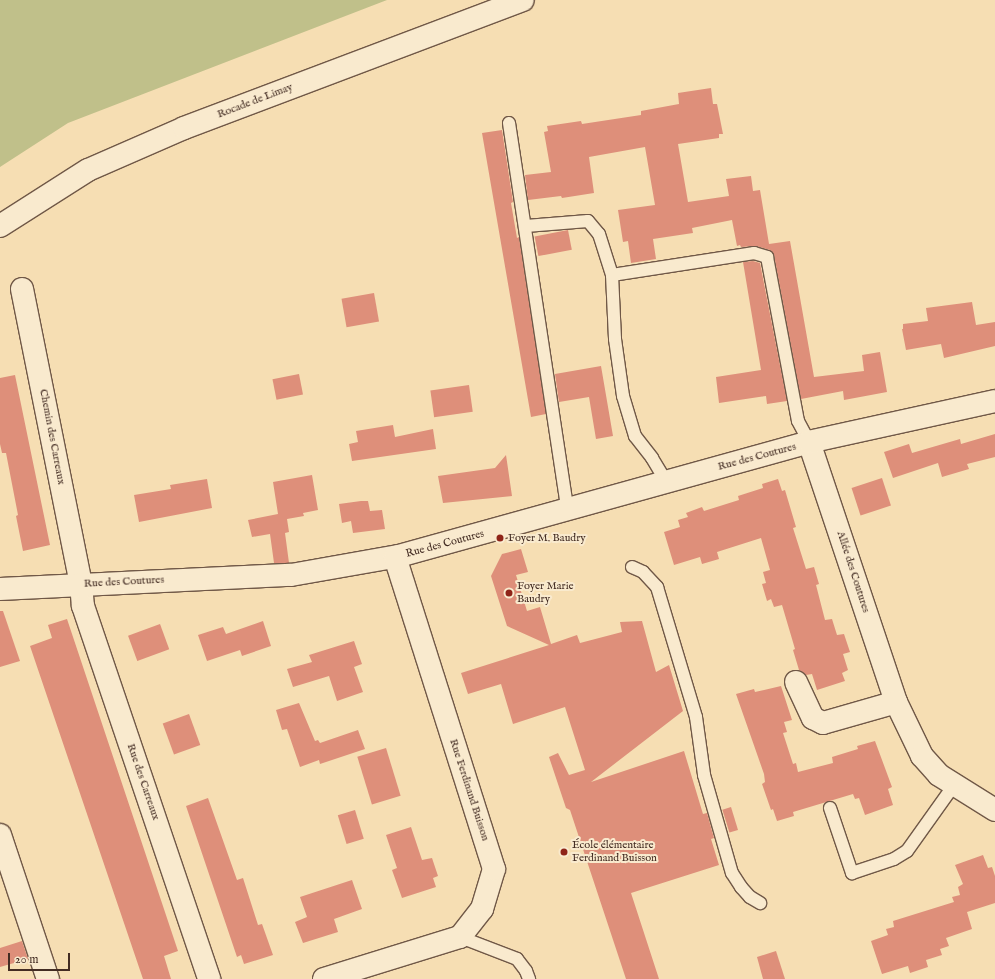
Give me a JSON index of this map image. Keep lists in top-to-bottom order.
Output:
{
  "streets": {
    "street": [
      "Rocade de Limay",
      "Chemin des Carreaux",
      "Rue des Coutures",
      "Allée des Coutures",
      "Rue des Carreaux",
      "Rue Ferdinand Buisson"
    ]
  },
  "crossings": [
    ["Chemin des Carreaux", "Rue des Coutures"],
    ["Chemin des Carreaux", "Rue des Carreaux"],
    ["Rue des Coutures", "Allée des Coutures"],
    ["Rue des Coutures", "Rue des Carreaux"],
    ["Rue des Coutures", "Rue Ferdinand Buisson"]
  ],
  "places": ["Foyer M. Baudry", "Foyer Marie Baudry", "École élémentaire Ferdinand Buisson"],
  "scale_bar": "20 m"
}
